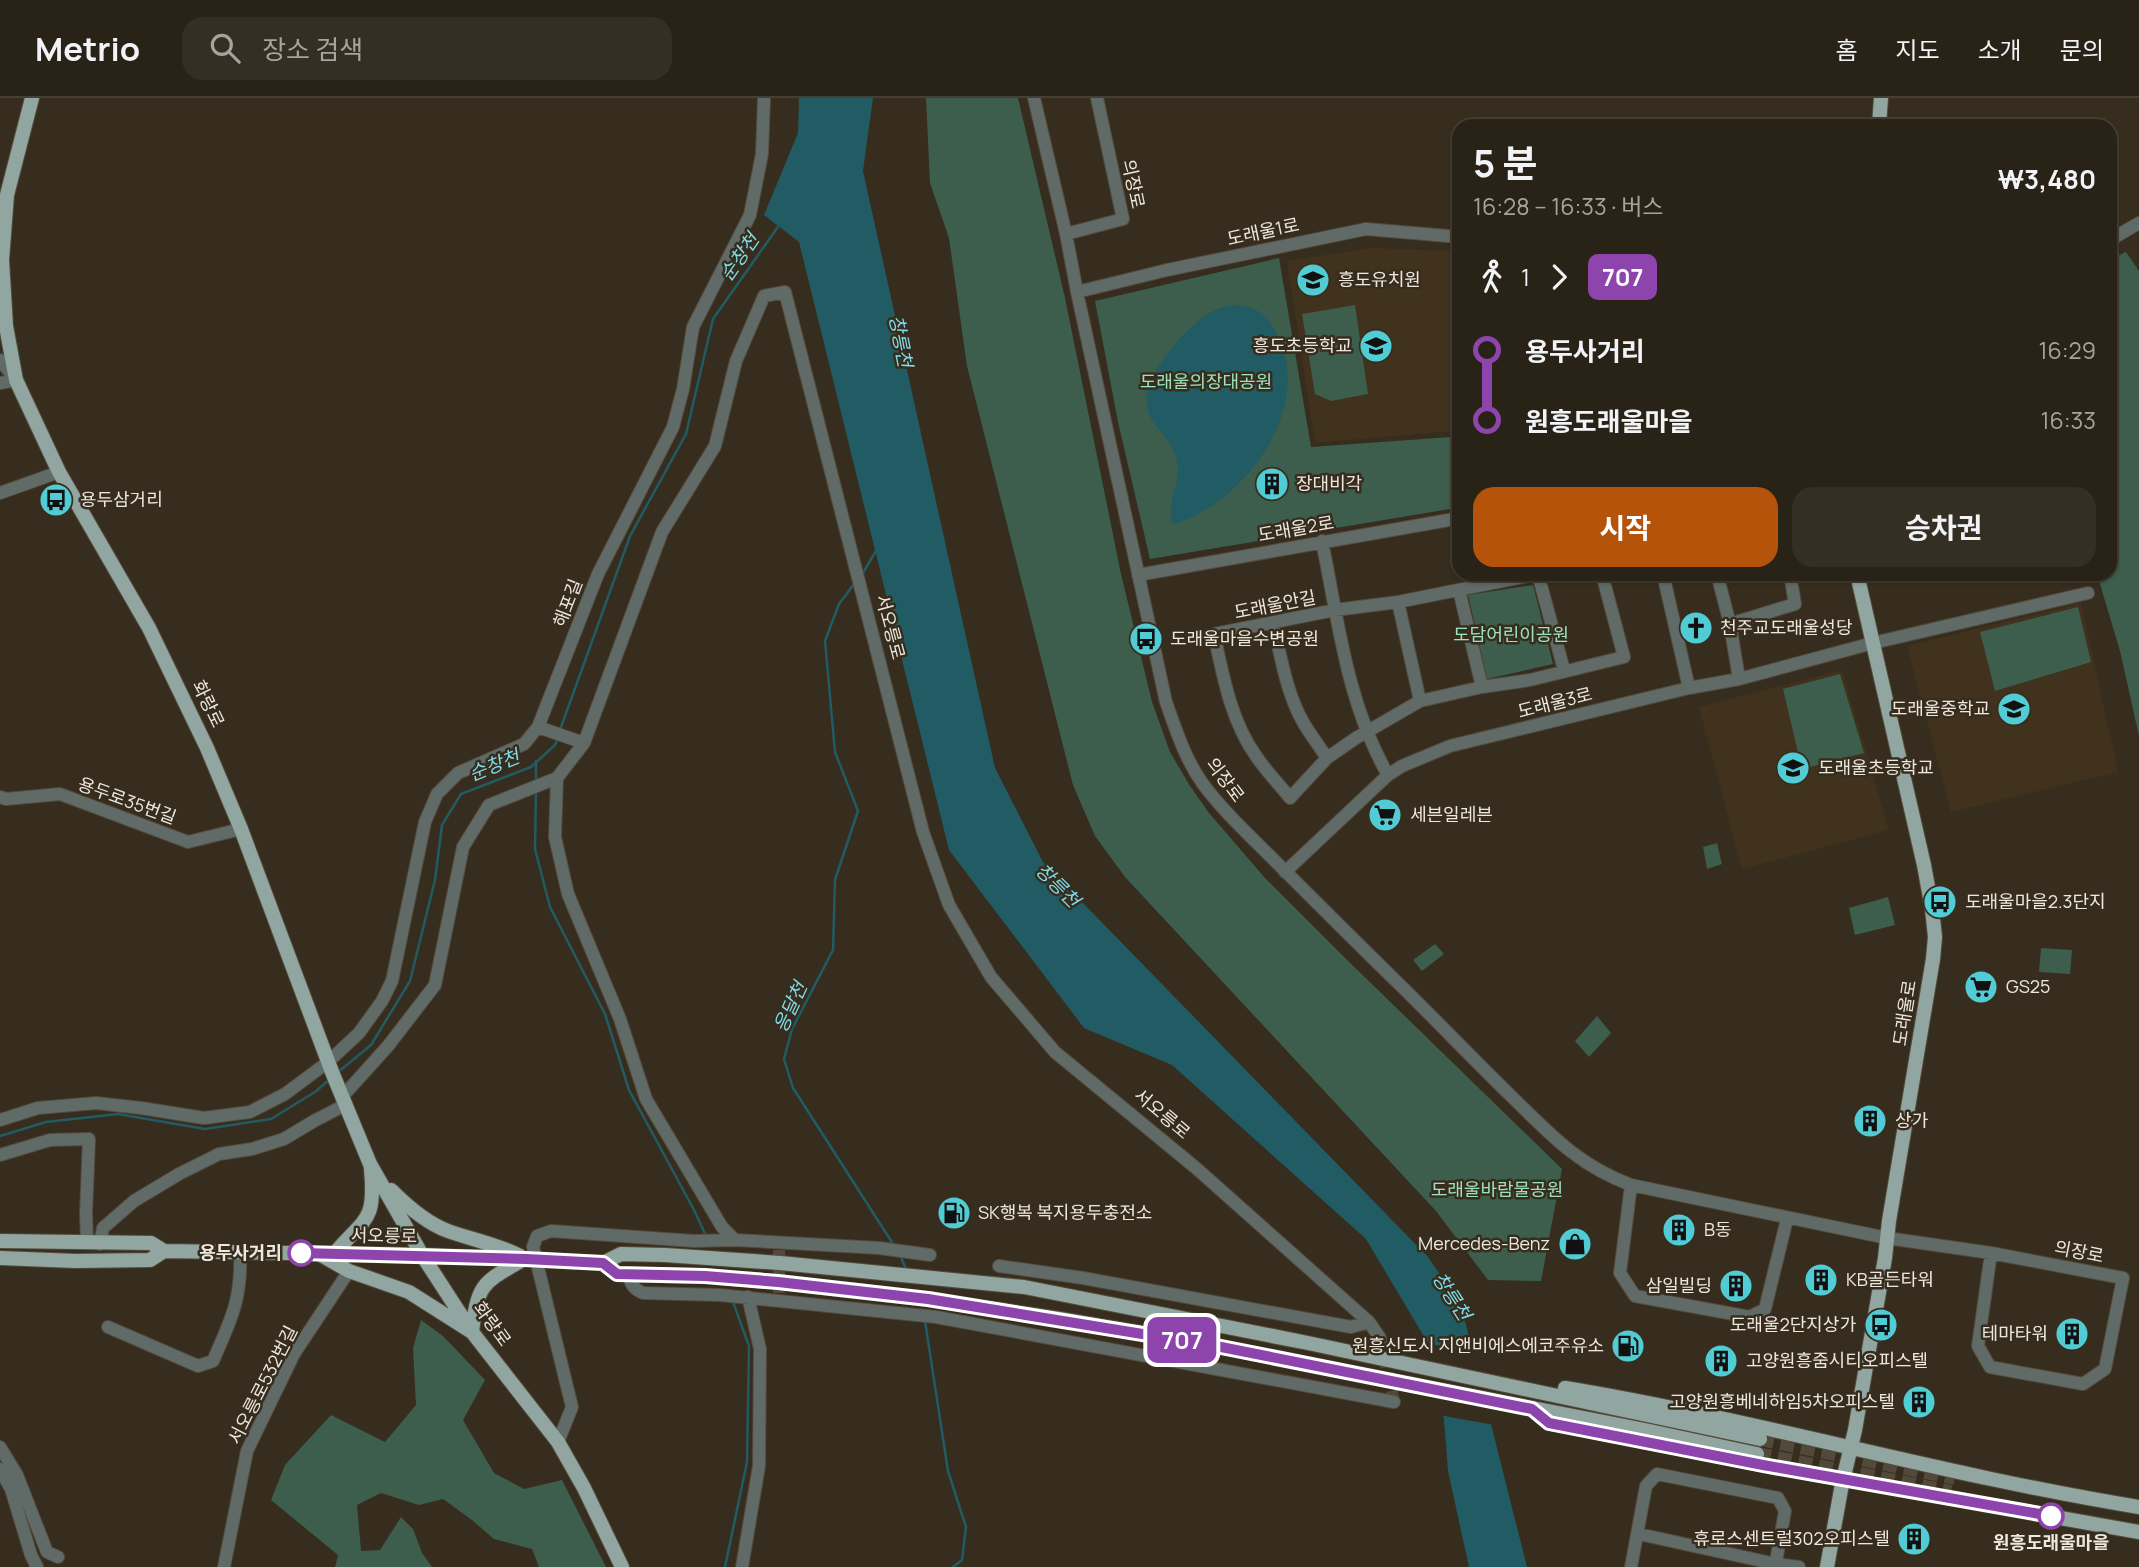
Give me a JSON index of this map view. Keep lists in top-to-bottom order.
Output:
{
  "streets": {
    "main road": ["서오릉로", "화랑로", "도래울로"],
    "street": [
      "의장로",
      "도래울1로",
      "도래울2로",
      "해포길",
      "도래울안길",
      "도래울3로",
      "용두로35번길",
      "서오릉로532번길"
    ]
  },
  "crossings": [
    ["의장로", "도래울1로"],
    ["의장로", "도래울2로"],
    ["의장로", "도래울3로"],
    ["의장로", "도래울로"],
    ["도래울2로", "도래울안길"],
    ["해포길", "화랑로"],
    ["도래울안길", "도래울3로"],
    ["서오릉로", "화랑로"],
    ["도래울3로", "도래울로"],
    ["화랑로", "용두로35번길"]
  ],
  "water": ["순창천", "창릉천", "응달천"],
  "parks": ["도래울의장대공원", "도담어린이공원", "도래울바람물공원"],
  "places": {
    "school or university": [
      "흥도유치원",
      "흥도초등학교",
      "도래울중학교",
      "도래울초등학교"
    ],
    "building": [
      "장대비각",
      "상가",
      "B동",
      "KB골든타워",
      "삼일빌딩",
      "테마타워",
      "고양원흥줌시티오피스텔",
      "고양원흥베네하임5차오피스텔",
      "휴로스센트럴302오피스텔"
    ],
    "bus stop": [
      "용두삼거리",
      "도래울마을수변공원",
      "도래울마을2.3단지",
      "도래울2단지상가"
    ],
    "church": ["천주교도래울성당"],
    "supermarket": ["세븐일레븐", "GS25"],
    "fuel station": ["SK행복 복지용두충전소", "원흥신도시 지앤비에스에코주유소"],
    "shop": ["Mercedes-Benz"],
    "other": ["용두사거리", "원흥도래울마을"]
  },
  "lines": ["bus line 707"],
  "page": {
    "header": "Metrio",
    "search": "장소 검색",
    "nav": [
      "홈",
      "지도",
      "소개",
      "문의"
    ],
    "on_map": "707",
    "heading": ["5 분", "16:28 – 16:33 · 버스", "₩3,480"],
    "legs": ["1", "707"],
    "list": [
      {
        "name": "용두사거리",
        "value": "16:29"
      },
      {
        "name": "원흥도래울마을",
        "value": "16:33"
      }
    ],
    "buttons": ["시작", "승차권"]
  }
}
